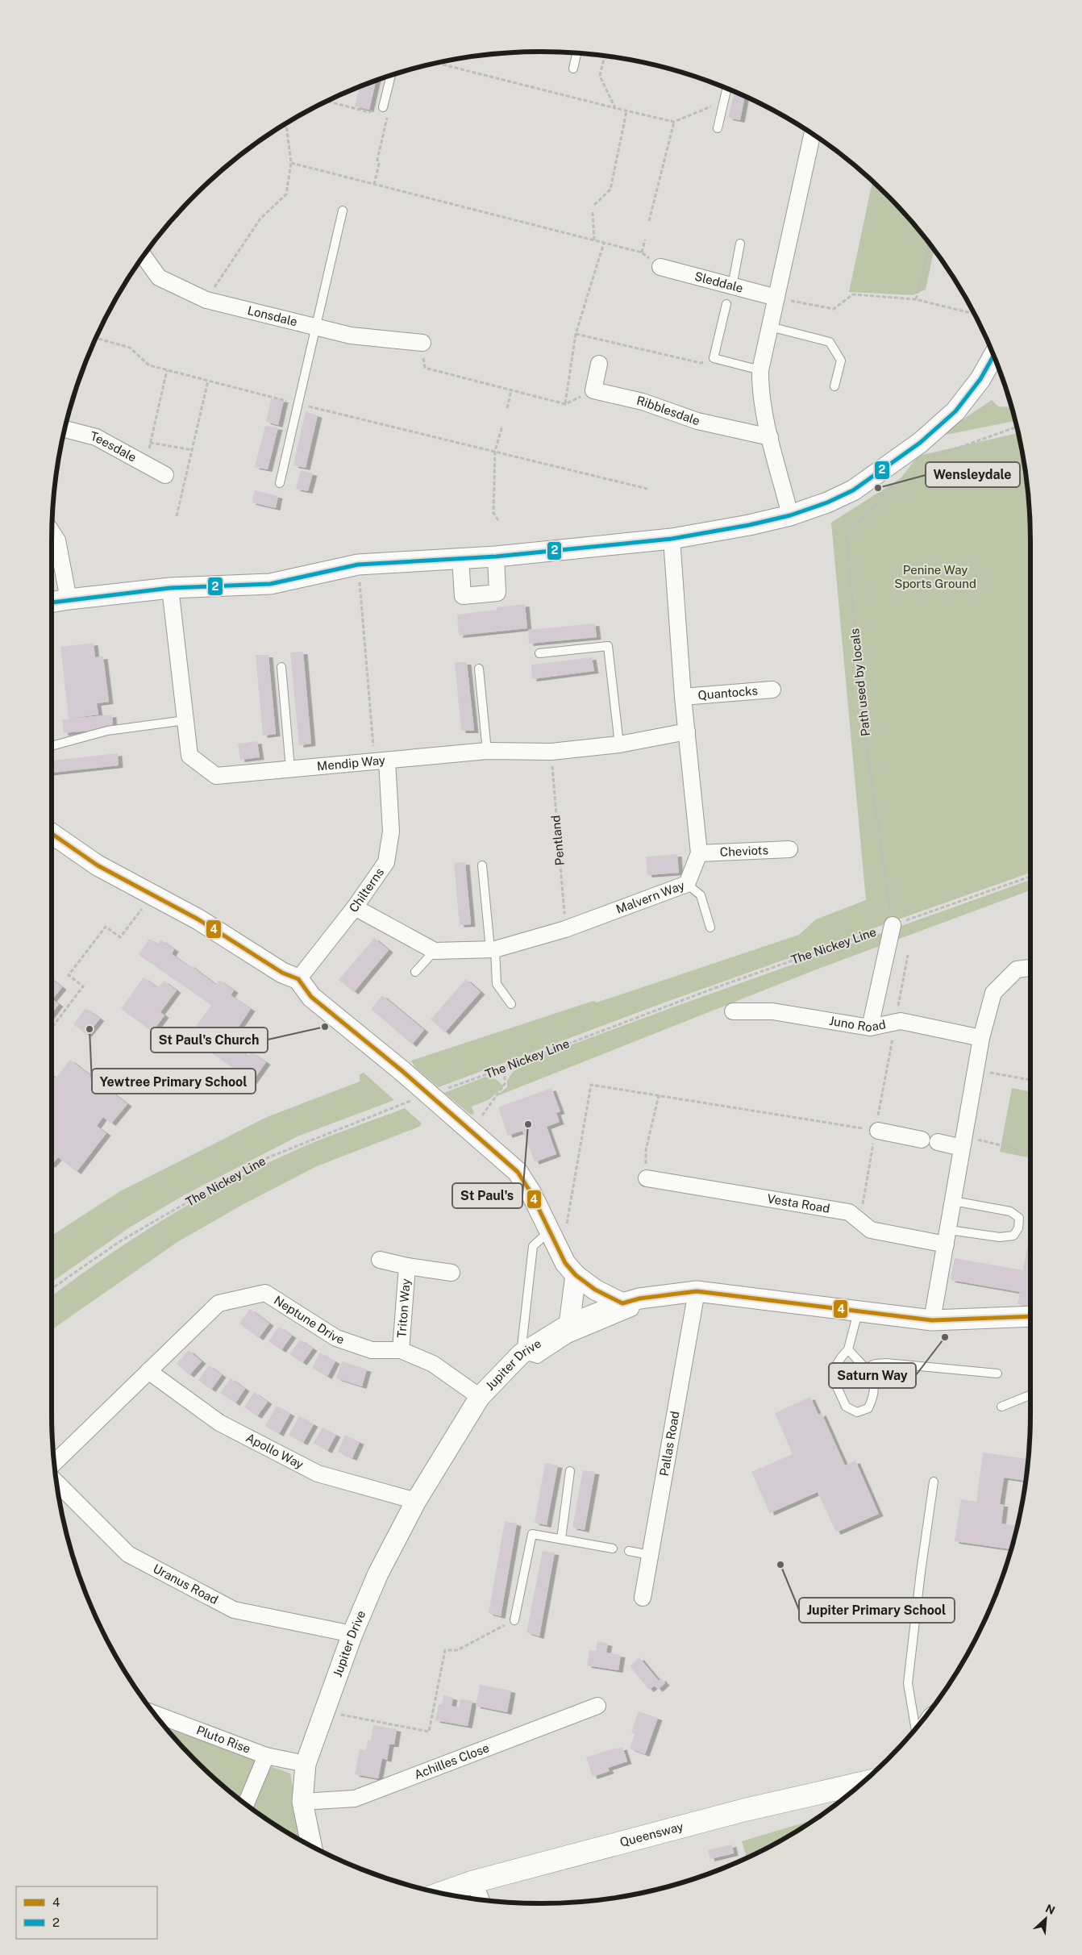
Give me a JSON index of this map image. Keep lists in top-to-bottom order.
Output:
{
  "streets": {
    "main road": ["Queensway"],
    "street": [
      "Sleddale",
      "Lonsdale",
      "Ribblesdale",
      "Teesdale",
      "Quantocks",
      "Mendip Way",
      "Cheviots",
      "Chilterns",
      "Malvern Way",
      "Juno Road",
      "Vesta Road",
      "Triton Way",
      "Neptune Drive",
      "Jupiter Drive",
      "Pallas Road",
      "Apollo Way",
      "Uranus Road",
      "Pluto Rise",
      "Achilles Close"
    ],
    "path": ["Path used by locals", "Pentland", "The Nickey Line"]
  },
  "crossings": [
    ["Path used by locals", "The Nickey Line"],
    ["Quantocks", "Malvern Way"],
    ["Mendip Way", "Pentland"],
    ["Mendip Way", "Chilterns"],
    ["Mendip Way", "Malvern Way"],
    ["Pentland", "Malvern Way"],
    ["Cheviots", "Malvern Way"],
    ["Triton Way", "Neptune Drive"],
    ["Neptune Drive", "Jupiter Drive"],
    ["Neptune Drive", "Apollo Way"],
    ["Jupiter Drive", "Pallas Road"],
    ["Jupiter Drive", "Apollo Way"],
    ["Jupiter Drive", "Uranus Road"],
    ["Jupiter Drive", "Pluto Rise"],
    ["Jupiter Drive", "Achilles Close"]
  ],
  "parks": ["Penine Way Sports Ground"],
  "places": [
    "Wensleydale",
    "St Paul's Church",
    "Yewtree Primary School",
    "St Paul's",
    "Saturn Way",
    "Jupiter Primary School"
  ],
  "lines": ["transit line 2", "transit line 4"],
  "legend": ["4", "2"],
  "north": "top right"
}
